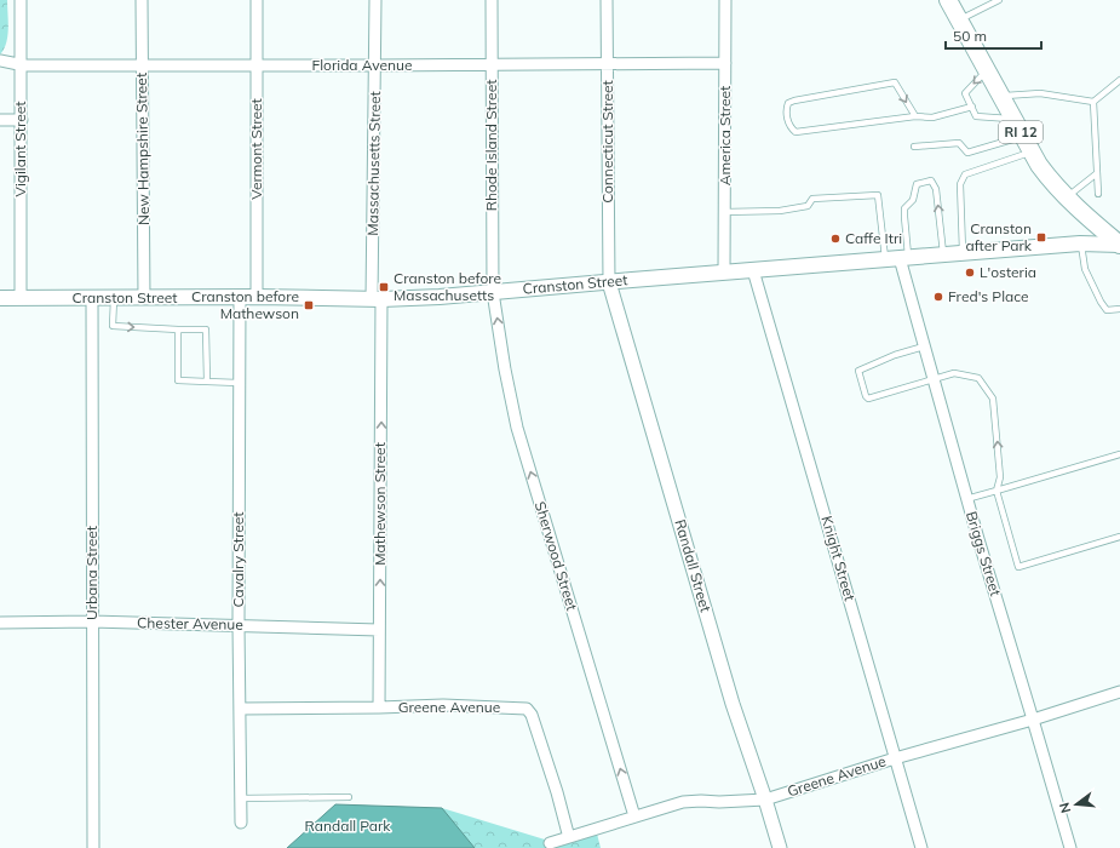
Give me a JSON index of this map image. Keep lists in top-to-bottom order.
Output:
{
  "streets": {
    "main road": ["RI 12", "Cranston Street"],
    "street": [
      "Florida Avenue",
      "America Street",
      "Connecticut Street",
      "Rhode Island Street",
      "Vigilant Street",
      "New Hampshire Street",
      "Vermont Street",
      "Massachusetts Street",
      "Mathewson Street",
      "Briggs Street",
      "Sherwood Street",
      "Knight Street",
      "Cavalry Street",
      "Randall Street",
      "Urbana Street",
      "Chester Avenue",
      "Greene Avenue"
    ]
  },
  "crossings": [
    ["Florida Avenue", "America Street"],
    ["Florida Avenue", "Connecticut Street"],
    ["Florida Avenue", "Rhode Island Street"],
    ["Florida Avenue", "Vigilant Street"],
    ["Florida Avenue", "New Hampshire Street"],
    ["Florida Avenue", "Vermont Street"],
    ["Florida Avenue", "Massachusetts Street"],
    ["RI 12", "Cranston Street"],
    ["America Street", "Cranston Street"],
    ["Connecticut Street", "Cranston Street"],
    ["Connecticut Street", "Randall Street"],
    ["Rhode Island Street", "Cranston Street"],
    ["Rhode Island Street", "Sherwood Street"],
    ["Vigilant Street", "Cranston Street"],
    ["New Hampshire Street", "Cranston Street"],
    ["Vermont Street", "Cranston Street"],
    ["Massachusetts Street", "Cranston Street"],
    ["Massachusetts Street", "Mathewson Street"],
    ["Cranston Street", "Mathewson Street"],
    ["Cranston Street", "Briggs Street"],
    ["Cranston Street", "Sherwood Street"],
    ["Cranston Street", "Knight Street"],
    ["Cranston Street", "Cavalry Street"],
    ["Cranston Street", "Randall Street"],
    ["Cranston Street", "Urbana Street"],
    ["Mathewson Street", "Chester Avenue"],
    ["Mathewson Street", "Greene Avenue"],
    ["Briggs Street", "Greene Avenue"],
    ["Sherwood Street", "Greene Avenue"],
    ["Knight Street", "Greene Avenue"],
    ["Cavalry Street", "Chester Avenue"],
    ["Cavalry Street", "Greene Avenue"],
    ["Randall Street", "Greene Avenue"],
    ["Urbana Street", "Chester Avenue"]
  ],
  "one_way": ["Mathewson Street", "Sherwood Street"],
  "parks": ["Randall Park"],
  "places": {
    "transit": ["Cranston after Park", "Cranston before Massachusetts", "Cranston before Mathewson"],
    "other": ["Caffe Itri", "L'osteria", "Fred's Place"]
  },
  "scale_bar": "50 m",
  "north": "left"
}
